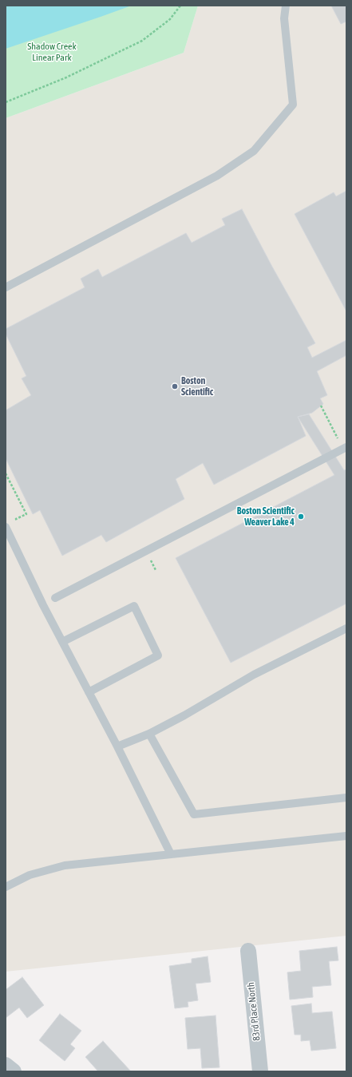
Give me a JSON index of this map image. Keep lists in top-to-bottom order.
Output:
{
  "streets": {
    "street": ["83rd Place North"]
  },
  "parks": ["Shadow Creek Linear Park"],
  "places": ["Boston Scientific", "Boston Scientific Weaver Lake 4"]
}
